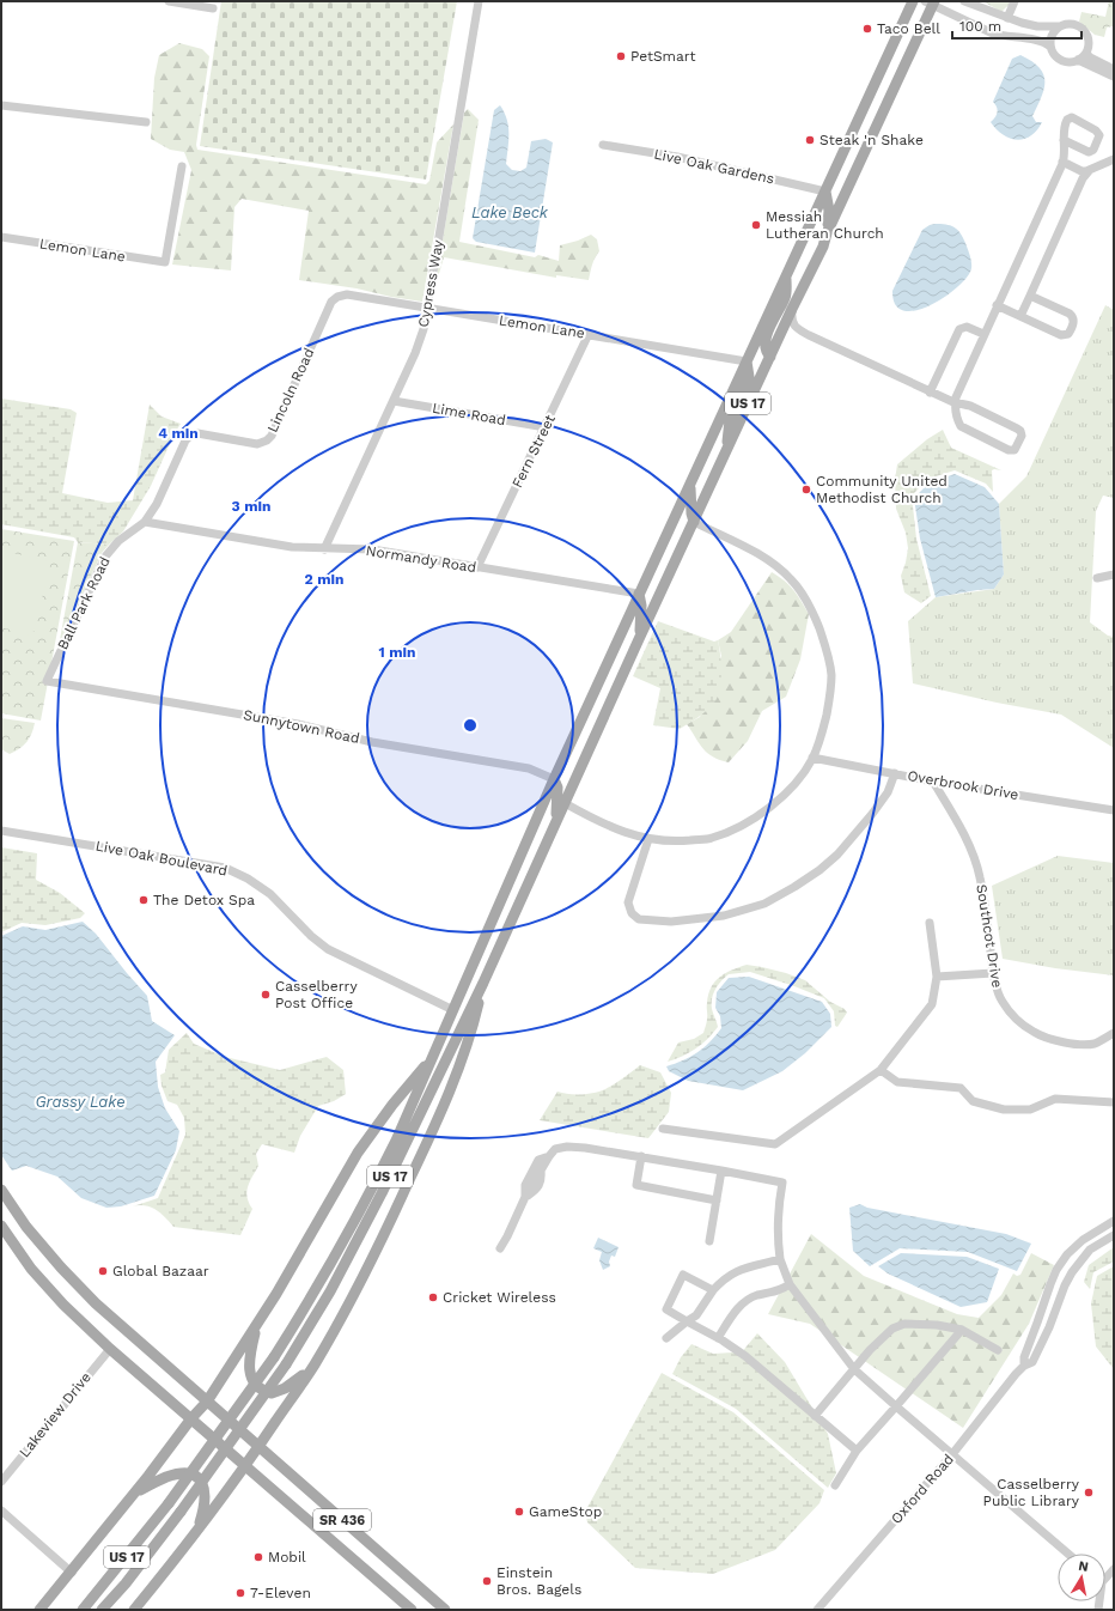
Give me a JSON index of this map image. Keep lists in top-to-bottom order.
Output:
{
  "streets": {
    "main road": ["US 17", "SR 436"],
    "street": [
      "Live Oak Gardens",
      "Lemon Lane",
      "Cypress Way",
      "Lincoln Road",
      "Lime Road",
      "Fern Street",
      "Normandy Road",
      "Ball Park Road",
      "Sunnytown Road",
      "Overbrook Drive",
      "Live Oak Boulevard",
      "Southcot Drive",
      "Lakeview Drive",
      "Oxford Road"
    ]
  },
  "crossings": [
    ["Live Oak Gardens", "US 17"],
    ["Lemon Lane", "Cypress Way"],
    ["Lemon Lane", "Lincoln Road"],
    ["Lemon Lane", "US 17"],
    ["Lemon Lane", "Fern Street"],
    ["Cypress Way", "Lime Road"],
    ["Cypress Way", "Normandy Road"],
    ["Lincoln Road", "Ball Park Road"],
    ["US 17", "Normandy Road"],
    ["US 17", "Sunnytown Road"],
    ["US 17", "Live Oak Boulevard"],
    ["Lime Road", "Fern Street"],
    ["Fern Street", "Normandy Road"],
    ["Normandy Road", "Ball Park Road"],
    ["Ball Park Road", "Sunnytown Road"],
    ["Overbrook Drive", "Southcot Drive"],
    ["Lakeview Drive", "SR 436"]
  ],
  "water": ["Lake Beck", "Grassy Lake"],
  "places": [
    "Taco Bell",
    "PetSmart",
    "Steak 'n Shake",
    "Messiah Lutheran Church",
    "Community United Methodist Church",
    "The Detox Spa",
    "Casselberry Post Office",
    "Global Bazaar",
    "Cricket Wireless",
    "Casselberry Public Library",
    "GameStop",
    "Mobil",
    "Einstein Bros. Bagels",
    "7-Eleven"
  ],
  "scale_bar": "100 m",
  "north": "top",
  "rings": [
    "4 min",
    "3 min",
    "2 min",
    "1 min"
  ]
}
